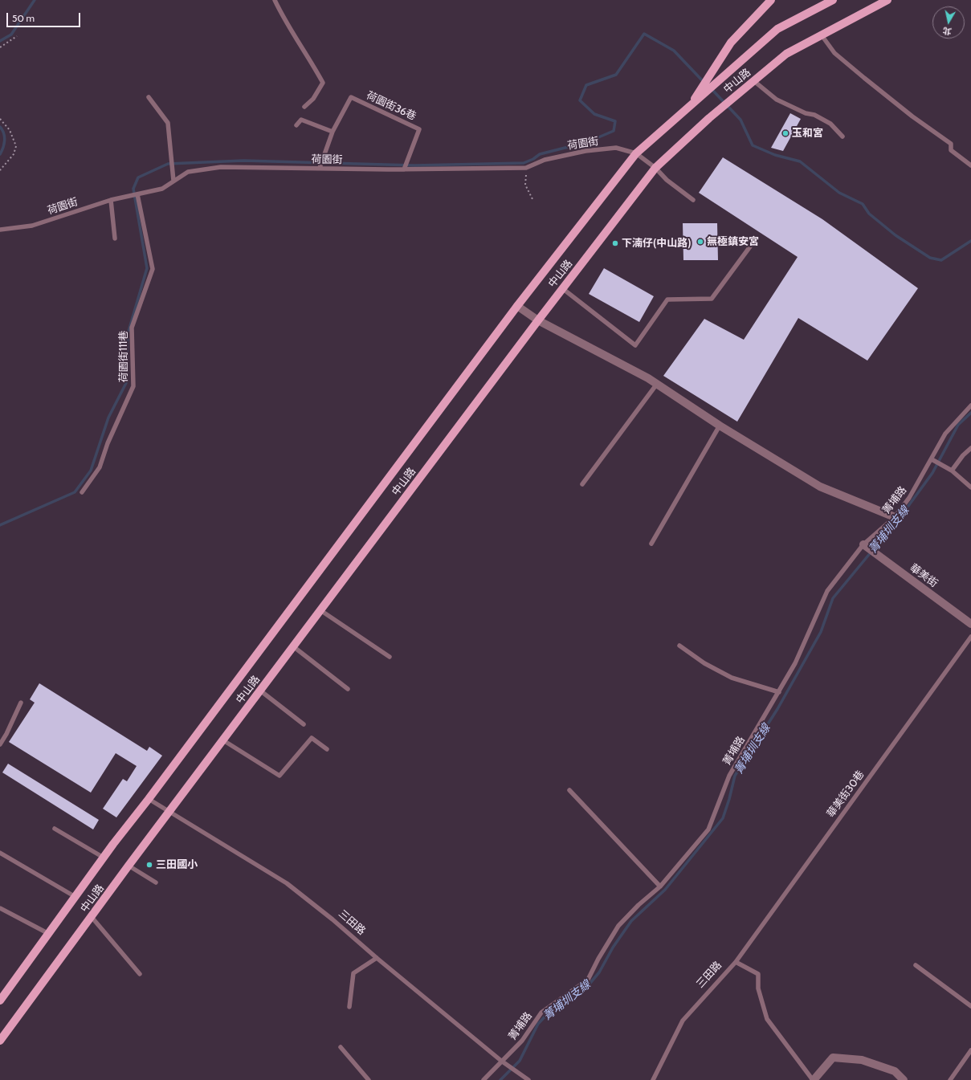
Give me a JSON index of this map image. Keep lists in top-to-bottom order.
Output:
{
  "streets": {
    "main road": ["中山路"],
    "street": ["華美街", "三田路"],
    "lane": [
      "荷園街36巷",
      "荷園街",
      "荷園街111巷",
      "菁埔路",
      "華美街30巷"
    ]
  },
  "crossings": [
    ["中山路", "荷園街"],
    ["中山路", "三田路"],
    ["荷園街36巷", "荷園街"],
    ["荷園街", "荷園街111巷"],
    ["菁埔路", "華美街"],
    ["菁埔路", "三田路"],
    ["華美街30巷", "三田路"]
  ],
  "water": ["菁埔圳支線"],
  "places": [
    "玉和宮",
    "無極鎮安宮",
    "下湳仔(中山路)",
    "三田國小"
  ],
  "scale_bar": "50 m",
  "north": "bottom"
}
